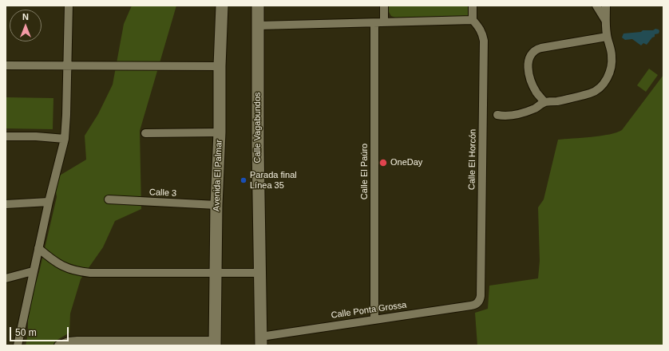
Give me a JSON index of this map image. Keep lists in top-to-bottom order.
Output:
{
  "streets": {
    "street": [
      "Calle Vagabundos",
      "Calle El Horcón",
      "Calle El Paúro",
      "Avenida El Palmar",
      "Calle 3",
      "Calle Ponta Grossa"
    ]
  },
  "crossings": [
    ["Calle Vagabundos", "Calle Ponta Grossa"],
    ["Calle El Horcón", "Calle Ponta Grossa"],
    ["Calle El Paúro", "Calle Ponta Grossa"],
    ["Avenida El Palmar", "Calle 3"]
  ],
  "places": ["OneDay", "Parada final Línea 35"],
  "scale_bar": "50 m",
  "north": "top"
}
